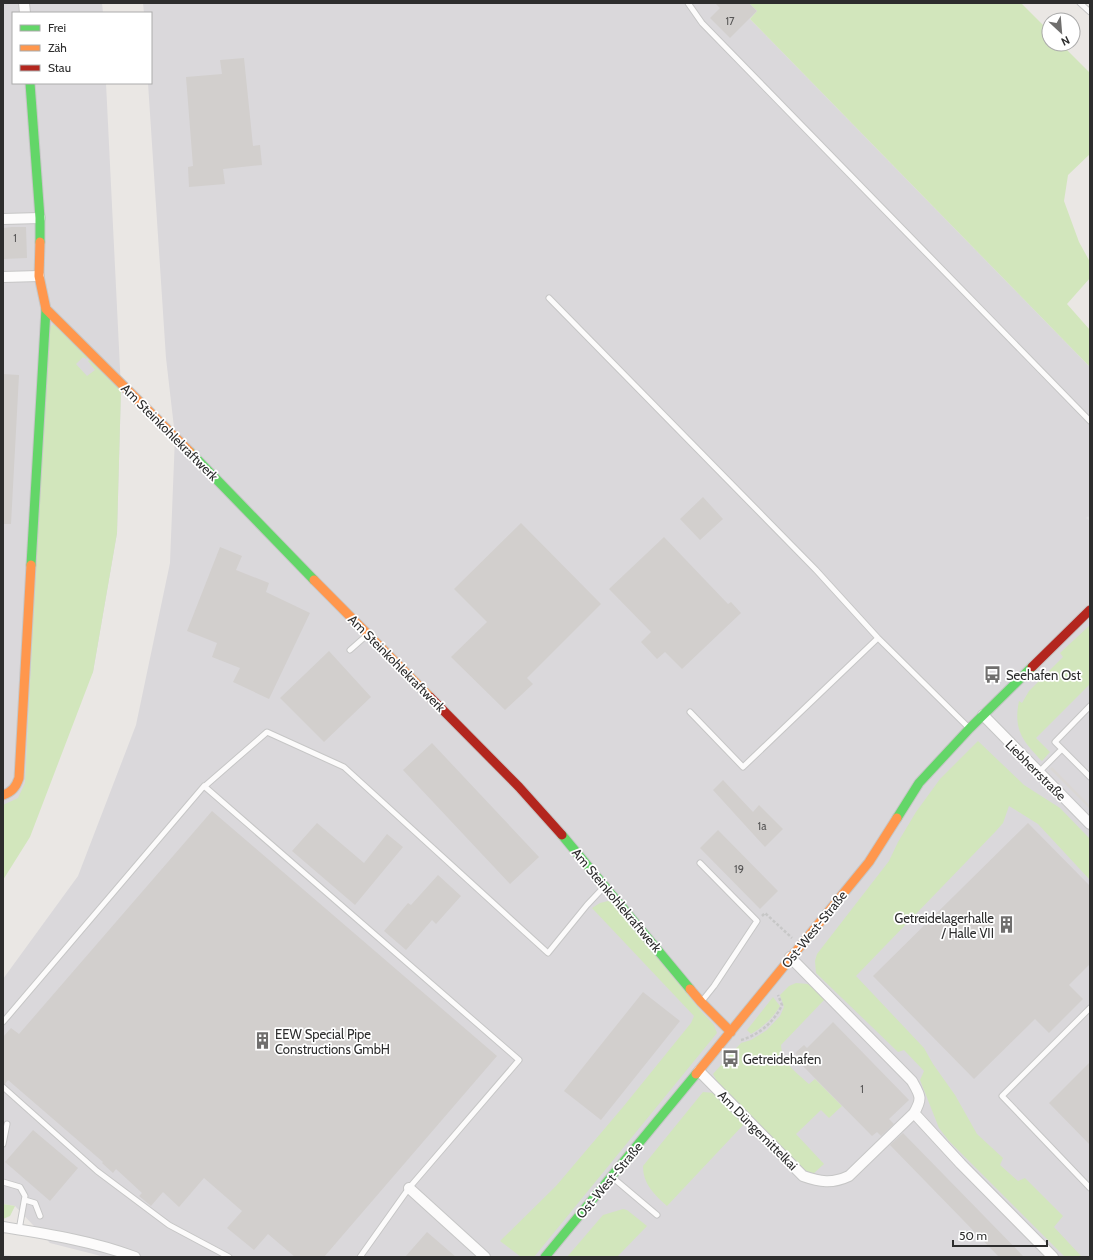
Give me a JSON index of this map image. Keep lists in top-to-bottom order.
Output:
{
  "streets": {
    "street": [
      "Am Steinkohlekraftwerk",
      "Liebherrstraße",
      "Ost-West-Straße",
      "Am Düngemittelkai"
    ]
  },
  "crossings": [
    ["Am Steinkohlekraftwerk", "Ost-West-Straße"],
    ["Liebherrstraße", "Ost-West-Straße"],
    ["Ost-West-Straße", "Am Düngemittelkai"]
  ],
  "places": {
    "bus stop": ["Seehafen Ost", "Getreidehafen"],
    "building": ["Getreidelagerhalle / Halle VII", "EEW Special Pipe Constructions GmbH"]
  },
  "house_numbers": [
    "17",
    "1",
    "1a",
    "19",
    "1"
  ],
  "legend": ["Frei", "Zäh", "Stau"],
  "scale_bar": "50 m",
  "north": "bottom right"
}
